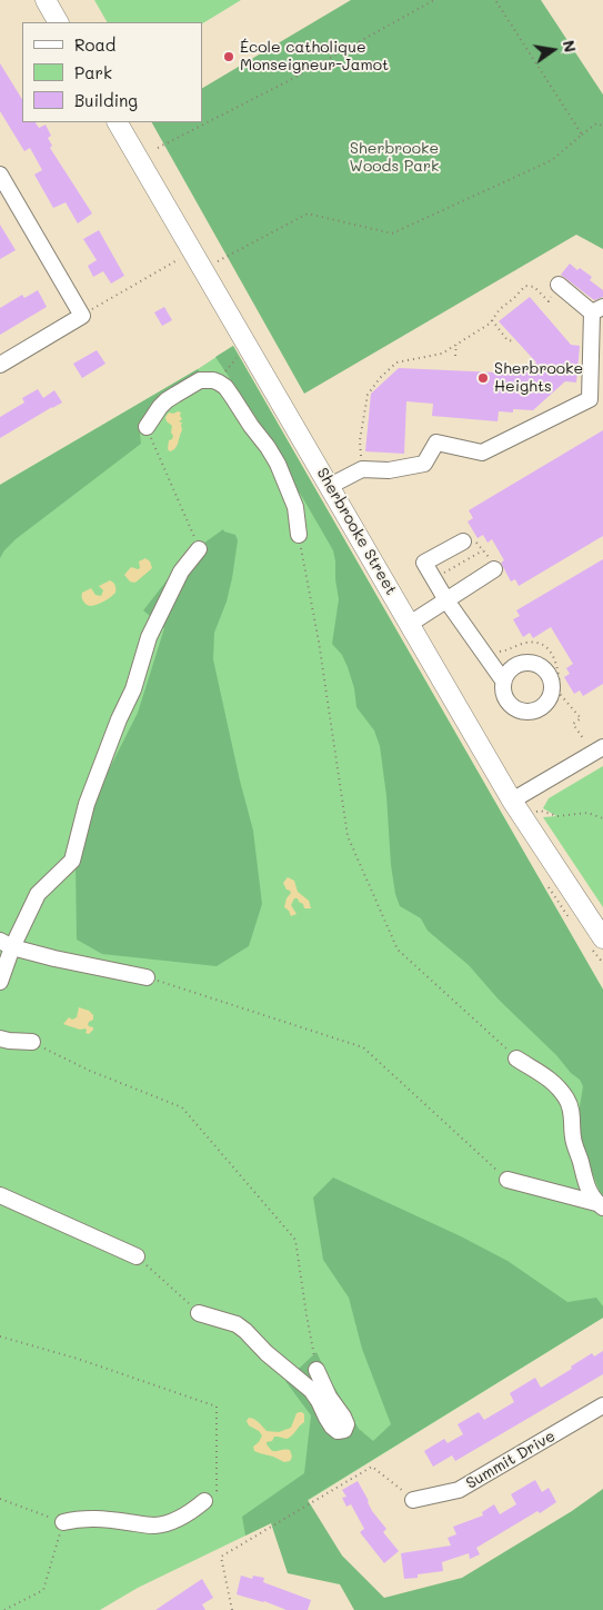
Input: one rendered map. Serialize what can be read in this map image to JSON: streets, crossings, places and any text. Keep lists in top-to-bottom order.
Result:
{
  "streets": {
    "main road": ["Sherbrooke Street"],
    "street": ["Summit Drive"]
  },
  "parks": ["Sherbrooke Woods Park"],
  "places": ["École catholique Monseigneur-Jamot", "Sherbrooke Heights"],
  "legend": ["Road", "Park", "Building"],
  "north": "right"
}
